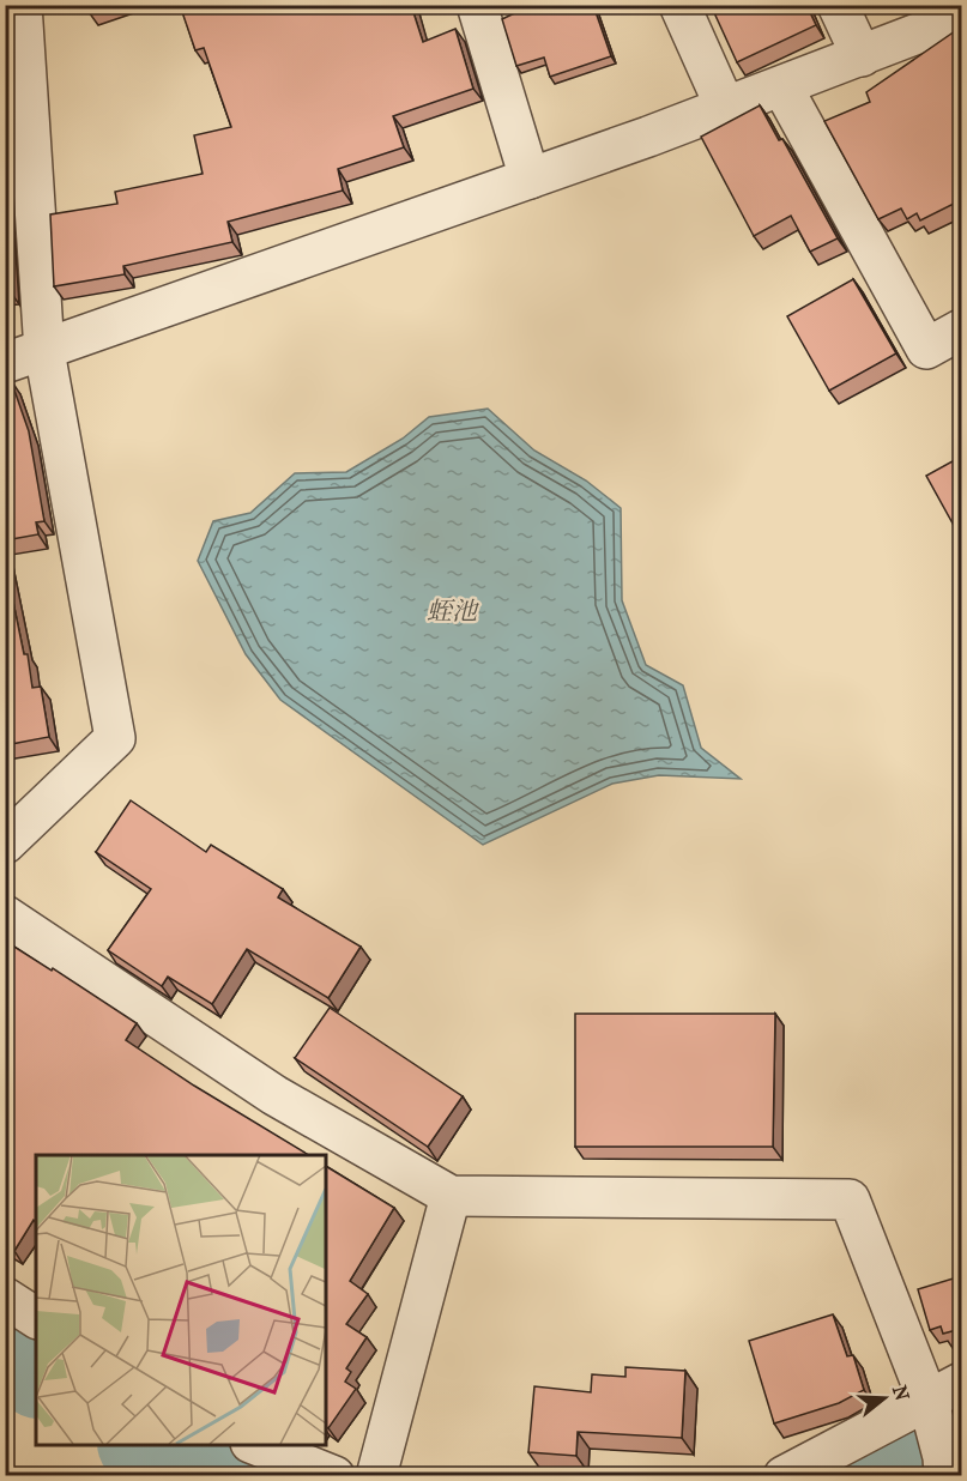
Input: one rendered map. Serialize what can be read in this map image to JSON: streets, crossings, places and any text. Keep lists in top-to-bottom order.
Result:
{
  "water": ["蛭池"],
  "north": "right"
}
